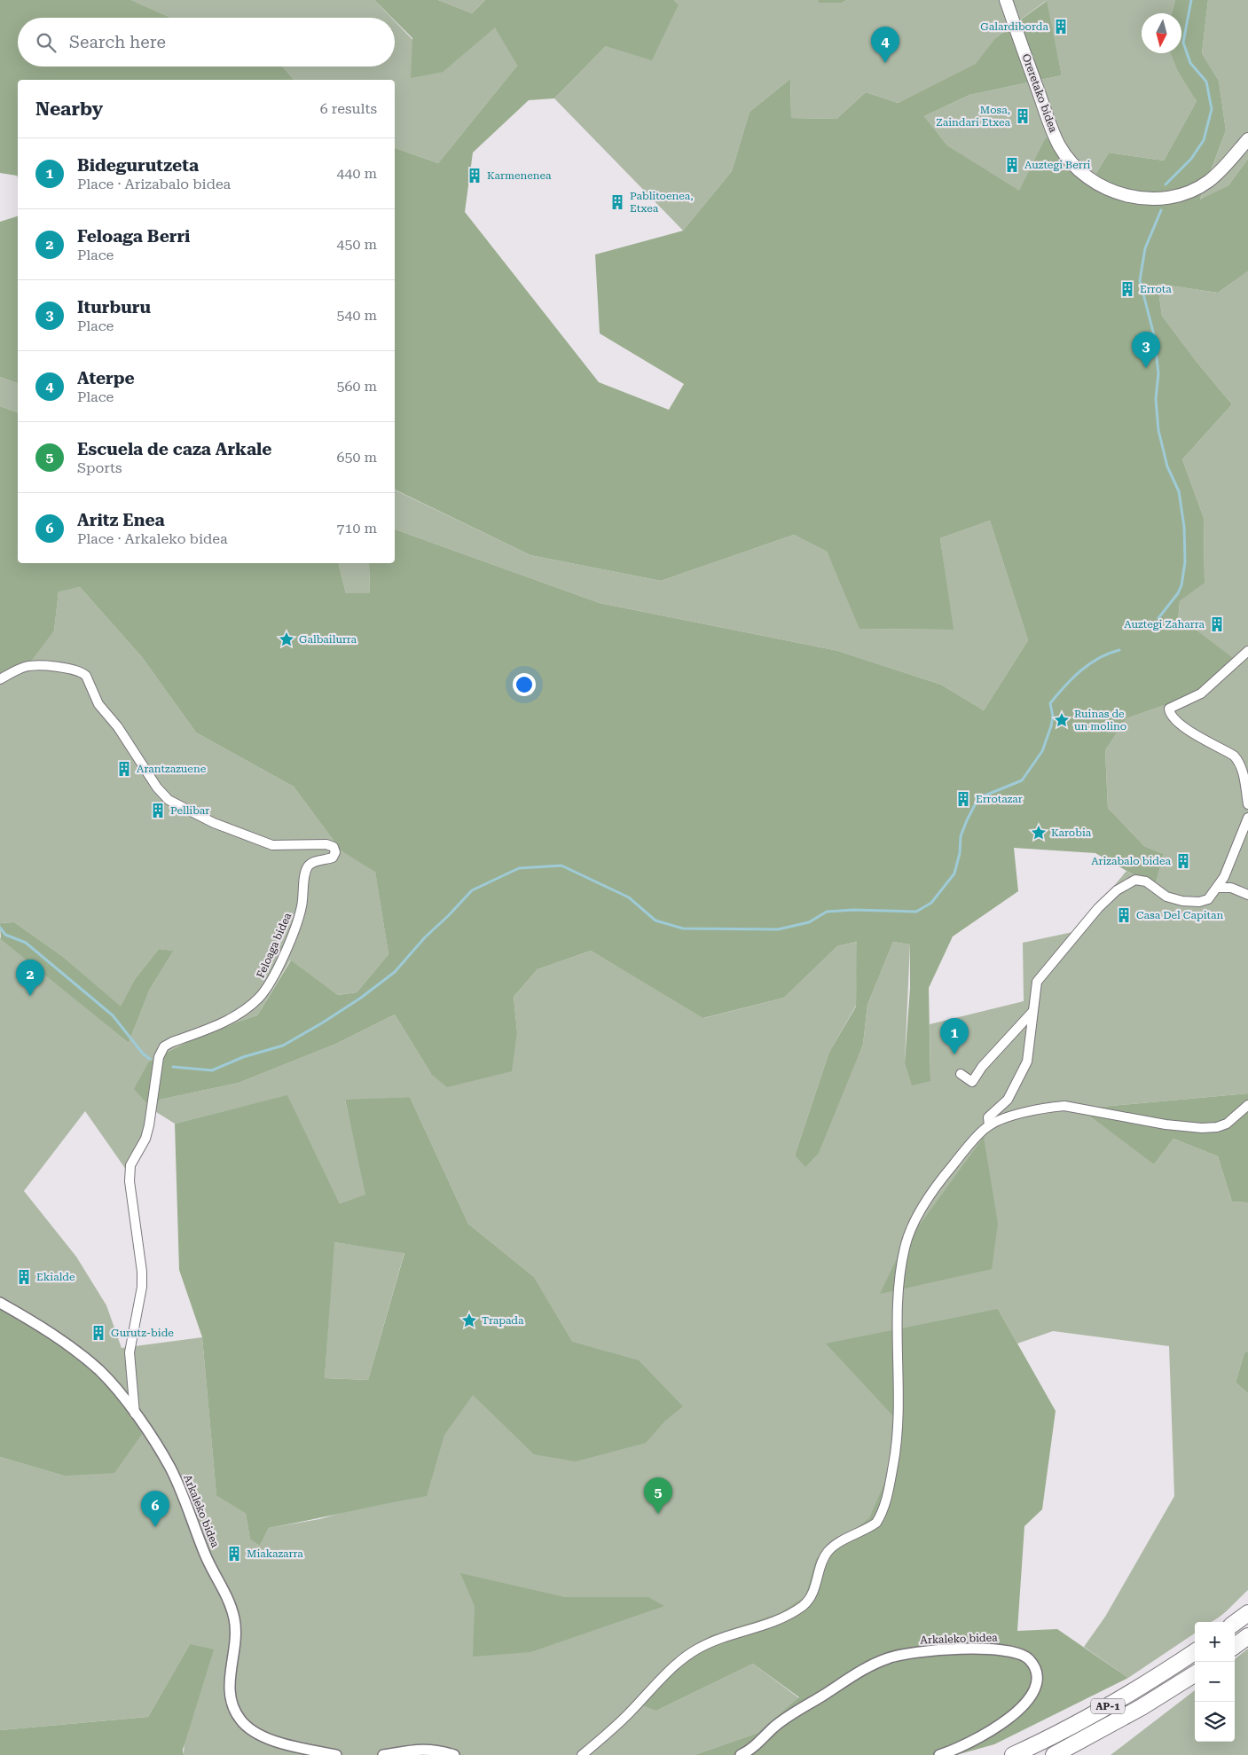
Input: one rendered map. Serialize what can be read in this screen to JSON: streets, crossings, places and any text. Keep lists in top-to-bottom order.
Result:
{
  "streets": {
    "highway": ["AP-1"],
    "main road": ["Oreretako bidea"],
    "street": ["Feloaga bidea", "Arkaleko bidea"]
  },
  "crossings": [
    ["Feloaga bidea", "Arkaleko bidea"]
  ],
  "places": {
    "building": [
      "Galardiborda",
      "Mosa, Zaindari Etxea",
      "Auztegi Berri",
      "Karmenenea",
      "Pablitoenea, Etxea",
      "Errota",
      "Auztegi Zaharra",
      "Arantzazuene",
      "Errotazar",
      "Pellibar",
      "Arizabalo bidea",
      "Casa Del Capitan",
      "Ekialde",
      "Gurutz-bide",
      "Miakazarra"
    ],
    "place": [
      "Galbailurra",
      "Ruinas de un molino",
      "Karobia",
      "Trapada"
    ]
  },
  "north": "bottom",
  "page": {
    "search": "Search here",
    "pins": [
      "4",
      "3",
      "2",
      "1",
      "5",
      "6"
    ],
    "heading": ["Nearby", "6 results"],
    "list": [
      {
        "mark": "1",
        "name": "Bidegurutzeta",
        "note": "Place · Arizabalo bidea",
        "value": "440 m"
      },
      {
        "mark": "2",
        "name": "Feloaga Berri",
        "note": "Place",
        "value": "450 m"
      },
      {
        "mark": "3",
        "name": "Iturburu",
        "note": "Place",
        "value": "540 m"
      },
      {
        "mark": "4",
        "name": "Aterpe",
        "note": "Place",
        "value": "560 m"
      },
      {
        "mark": "5",
        "name": "Escuela de caza Arkale",
        "note": "Sports",
        "value": "650 m"
      },
      {
        "mark": "6",
        "name": "Aritz Enea",
        "note": "Place · Arkaleko bidea",
        "value": "710 m"
      }
    ],
    "map_buttons": ["+", "−"]
  }
}
